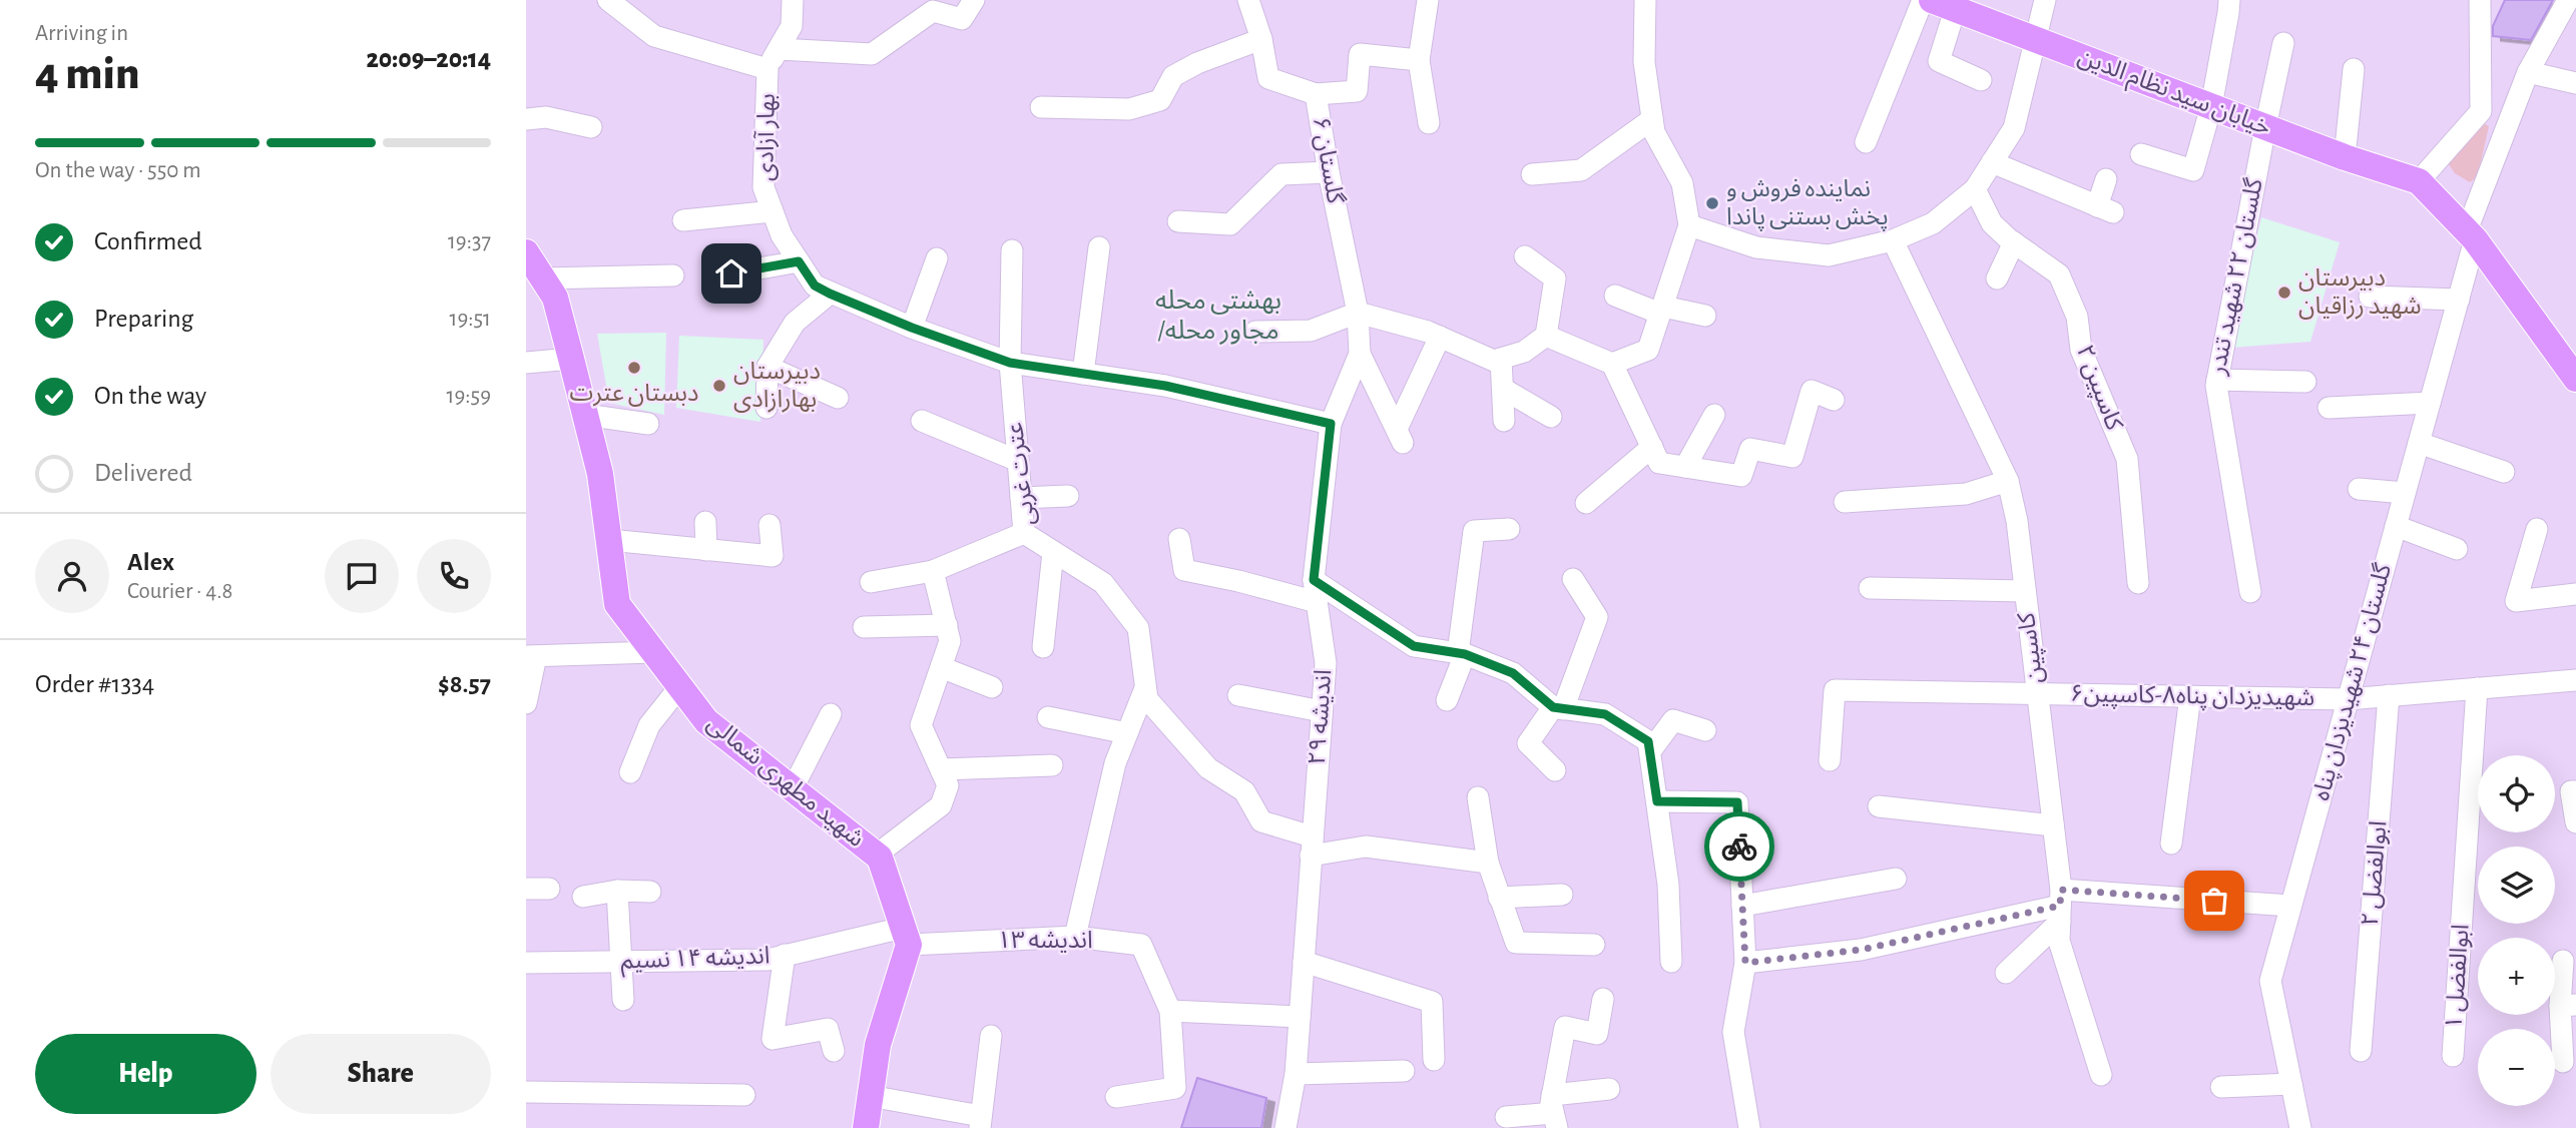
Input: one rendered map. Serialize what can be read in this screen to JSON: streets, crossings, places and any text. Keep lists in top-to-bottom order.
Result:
{
  "streets": {
    "main road": ["خیابان سید نظام الدین", "شهید مطهری شمالی"],
    "street": [
      "بهار آزادی",
      "گلستان ۶",
      "گلستان ۲۲ شهید تندر",
      "کاسپین ۲",
      "عترت غربی",
      "کاسپین",
      "گلستان ۲۴ شهیدیزدان پناه",
      "شهیدیزدان پناه۸-کاسپین۶",
      "اندیشه ۲۹",
      "ابوالفضل ۲",
      "اندیشه ۱۳",
      "اندیشه ۱۴ نسیم",
      "ابوالفضل ۱"
    ]
  },
  "crossings": [
    ["خیابان سید نظام الدین", "گلستان ۲۲ شهید تندر"],
    ["بهار آزادی", "عترت غربی"],
    ["بهار آزادی", "اندیشه ۲۹"],
    ["گلستان ۶", "اندیشه ۲۹"],
    ["کاسپین", "شهیدیزدان پناه۸-کاسپین۶"],
    ["گلستان ۲۴ شهیدیزدان پناه", "شهیدیزدان پناه۸-کاسپین۶"],
    ["شهیدیزدان پناه۸-کاسپین۶", "ابوالفضل ۲"],
    ["شهیدیزدان پناه۸-کاسپین۶", "ابوالفضل ۱"],
    ["شهید مطهری شمالی", "اندیشه ۱۳"],
    ["شهید مطهری شمالی", "اندیشه ۱۴ نسیم"],
    ["اندیشه ۱۳", "اندیشه ۱۴ نسیم"]
  ],
  "districts": ["بهشتی محله /مجاور محله"],
  "places": [
    "نماینده فروش و پخش بستنی پاندا",
    "دبیرستان شهید رزاقیان",
    "دبستان عترت",
    "دبیرستان بهارازادی"
  ],
  "page": {
    "heading": ["4 min", "Arriving in", "20:09–20:14"],
    "panel": [
      "Alex",
      "Courier · 4.8",
      "Order #1334",
      "$8.57"
    ],
    "bar": "On the way · 550 m",
    "list": [
      ["Confirmed", "19:37"],
      ["Preparing", "19:51"],
      ["On the way", "19:59"],
      "Delivered"
    ],
    "map_buttons": ["+", "−"],
    "buttons": ["Help", "Share"]
  }
}
